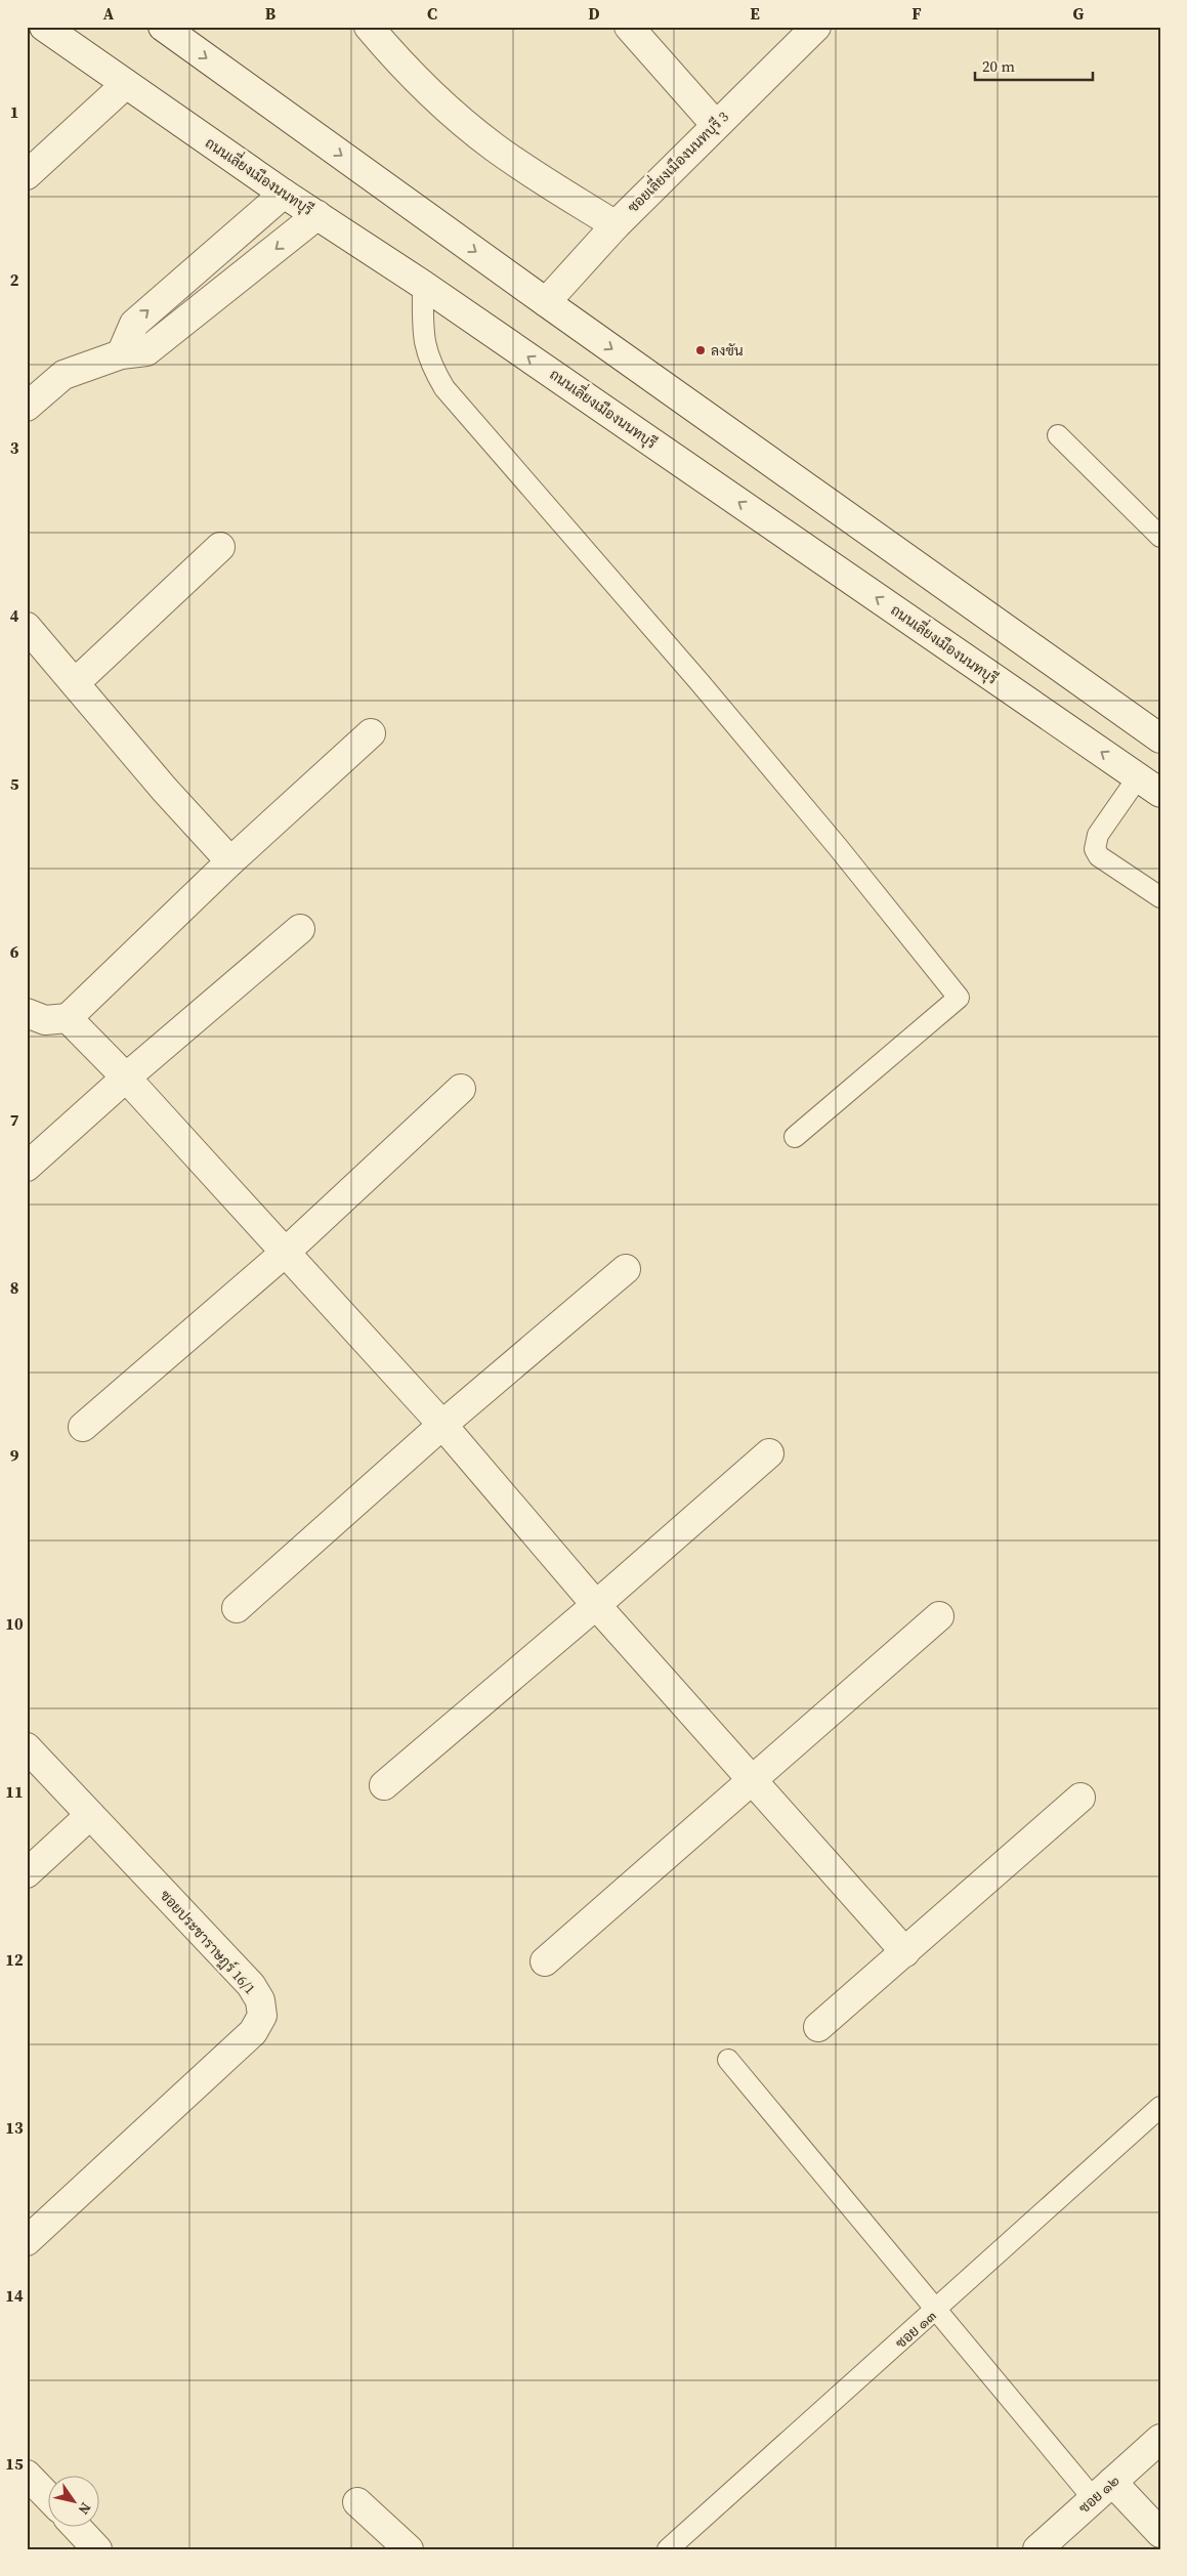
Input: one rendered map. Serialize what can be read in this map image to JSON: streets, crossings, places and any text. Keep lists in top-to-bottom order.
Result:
{
  "streets": {
    "street": [
      "ซอยเลี่ยงเมืองนนทบุรี 3",
      "ถนนเลี่ยงเมืองนนทบุรี",
      "ซอยประชาราษฎร์ 16/1",
      "ซอย ๑๒"
    ],
    "lane": ["ซอย ๑๓"]
  },
  "places": ["ลงขัน"],
  "scale_bar": "20 m",
  "north": "bottom right",
  "grid": {
    "columns": [
      "A",
      "B",
      "C",
      "D",
      "E",
      "F",
      "G"
    ],
    "rows": [
      "1",
      "2",
      "3",
      "4",
      "5",
      "6",
      "7",
      "8",
      "9",
      "10",
      "11",
      "12",
      "13",
      "14",
      "15"
    ]
  }
}
